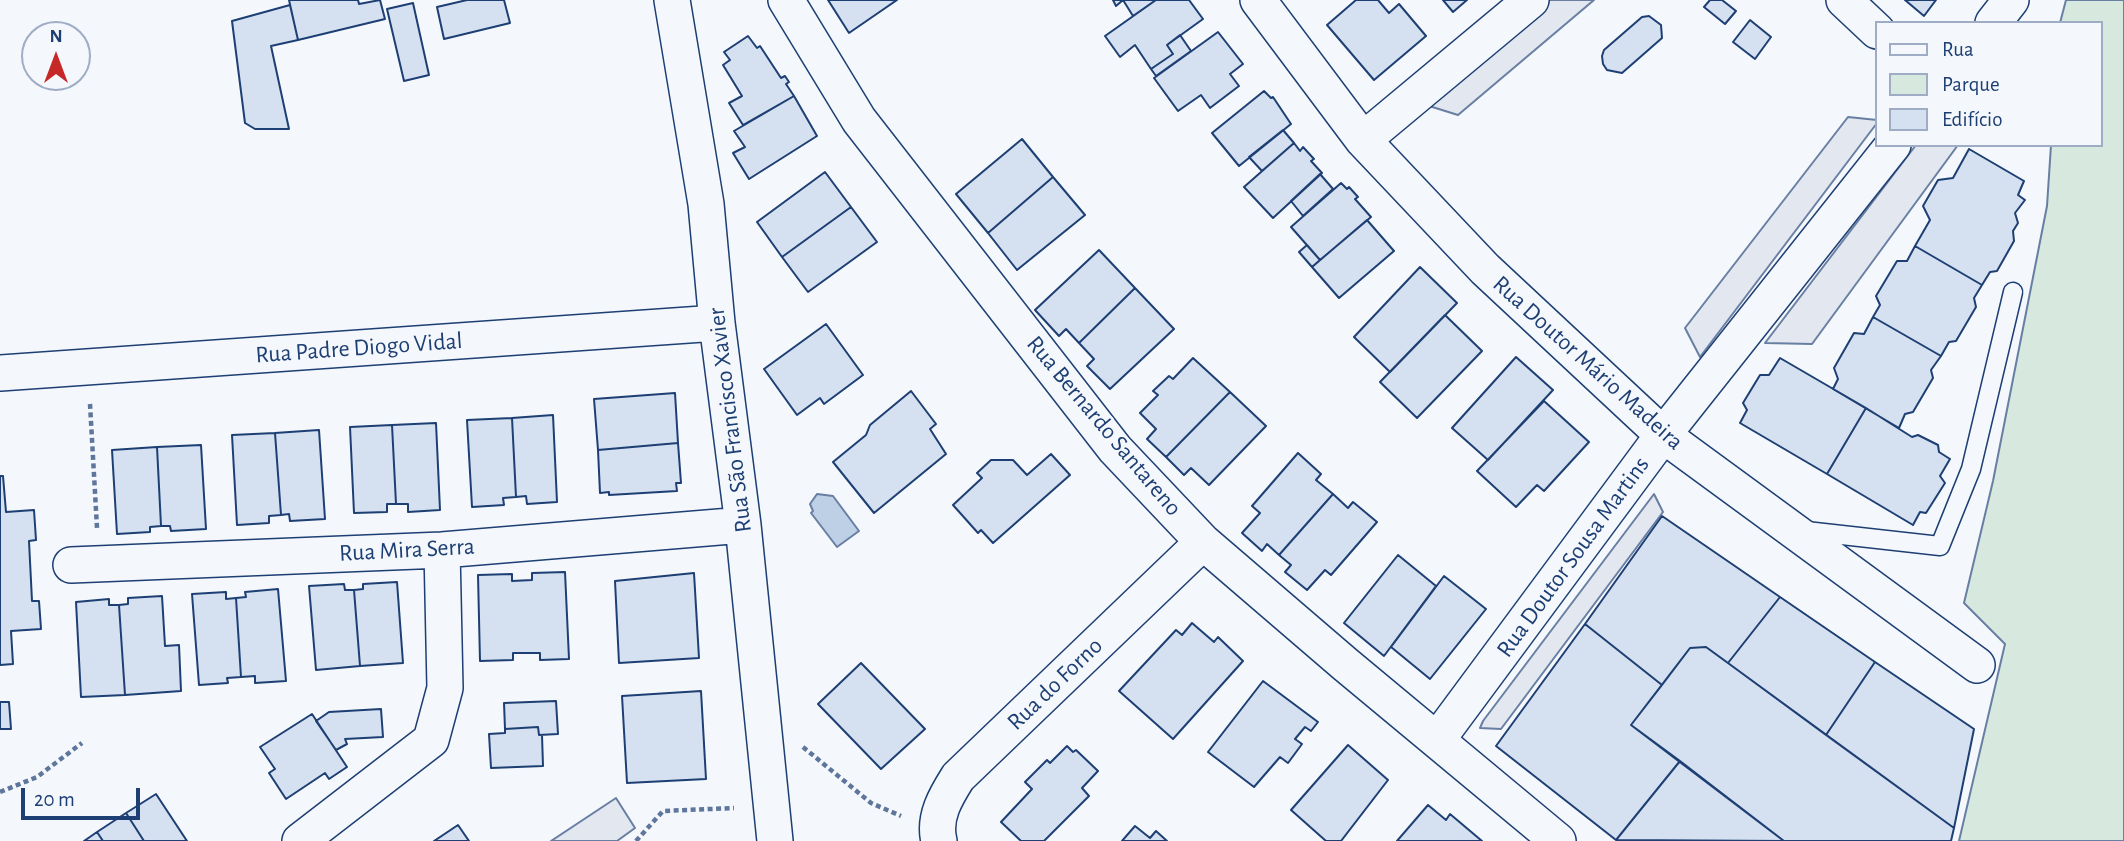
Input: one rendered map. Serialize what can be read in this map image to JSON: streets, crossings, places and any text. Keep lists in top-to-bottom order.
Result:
{
  "streets": {
    "street": [
      "Rua Padre Diogo Vidal",
      "Rua Doutor Mário Madeira",
      "Rua São Francisco Xavier",
      "Rua Bernardo Santareno",
      "Rua Mira Serra",
      "Rua Doutor Sousa Martins",
      "Rua do Forno"
    ]
  },
  "crossings": [
    ["Rua Padre Diogo Vidal", "Rua São Francisco Xavier"],
    ["Rua Doutor Mário Madeira", "Rua Doutor Sousa Martins"],
    ["Rua São Francisco Xavier", "Rua Mira Serra"],
    ["Rua Bernardo Santareno", "Rua Doutor Sousa Martins"],
    ["Rua Bernardo Santareno", "Rua do Forno"]
  ],
  "legend": ["Rua", "Parque", "Edifício"],
  "scale_bar": "20 m",
  "north": "top"
}
